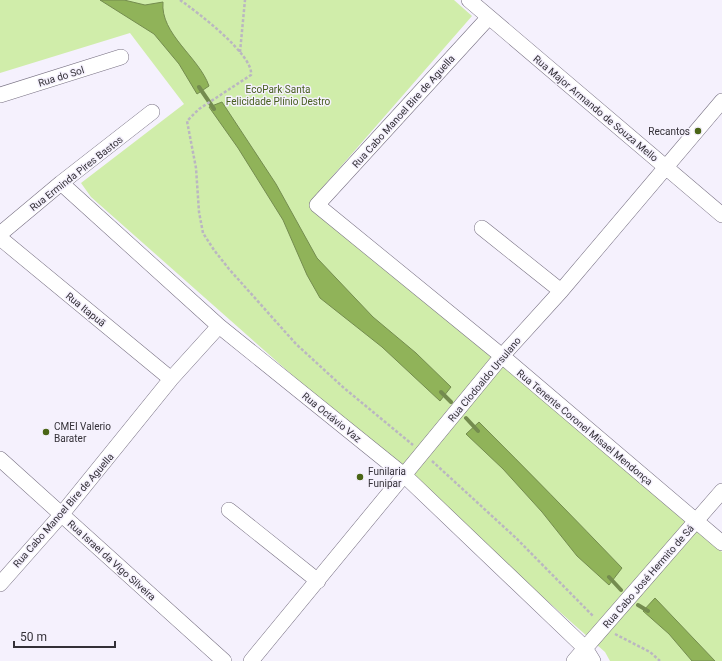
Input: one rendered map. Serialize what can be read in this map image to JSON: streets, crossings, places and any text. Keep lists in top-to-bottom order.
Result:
{
  "streets": {
    "street": [
      "Rua do Sol",
      "Rua Major Armando de Souza Mello",
      "Rua Cabo Manoel Bire de Aguella",
      "Rua Erminda Pires Bastos",
      "Rua Itapuã",
      "Rua Clodoaldo Ursulano",
      "Rua Octávio Vaz",
      "Rua Tenente Coronel Misael Mendonça",
      "Rua Israel da Vigo Silveira",
      "Rua Cabo José Hermito de Sá"
    ]
  },
  "crossings": [
    ["Rua Major Armando de Souza Mello", "Rua Cabo Manoel Bire de Aguella"],
    ["Rua Major Armando de Souza Mello", "Rua Clodoaldo Ursulano"],
    ["Rua Cabo Manoel Bire de Aguella", "Rua Itapuã"],
    ["Rua Cabo Manoel Bire de Aguella", "Rua Octávio Vaz"],
    ["Rua Cabo Manoel Bire de Aguella", "Rua Tenente Coronel Misael Mendonça"],
    ["Rua Cabo Manoel Bire de Aguella", "Rua Israel da Vigo Silveira"],
    ["Rua Erminda Pires Bastos", "Rua Octávio Vaz"],
    ["Rua Clodoaldo Ursulano", "Rua Octávio Vaz"],
    ["Rua Clodoaldo Ursulano", "Rua Tenente Coronel Misael Mendonça"],
    ["Rua Octávio Vaz", "Rua Cabo José Hermito de Sá"],
    ["Rua Tenente Coronel Misael Mendonça", "Rua Cabo José Hermito de Sá"]
  ],
  "parks": ["EcoPark Santa Felicidade Plínio Destro"],
  "places": ["Recantos", "CMEI Valerio Barater", "Funilaria Funipar"],
  "scale_bar": "50 m"
}
